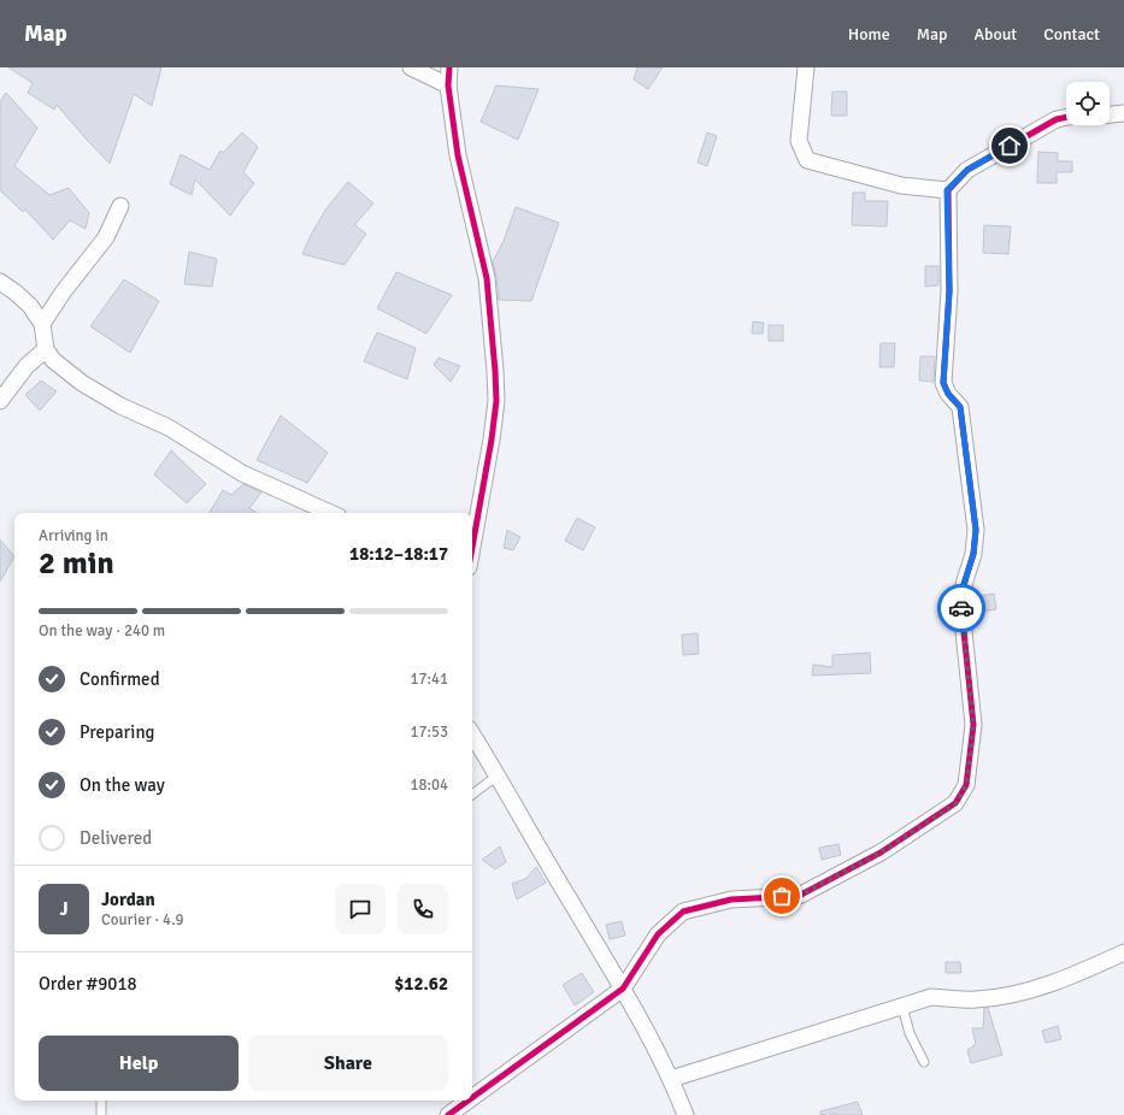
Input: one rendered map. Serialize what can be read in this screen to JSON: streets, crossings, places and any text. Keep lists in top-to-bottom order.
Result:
{
  "page": {
    "header": "Map",
    "nav": [
      "Home",
      "Map",
      "About",
      "Contact"
    ],
    "heading": ["2 min", "Arriving in", "18:12–18:17"],
    "panel": [
      "Jordan",
      "Courier · 4.9",
      "Order #9018",
      "$12.62"
    ],
    "bar": "On the way · 240 m",
    "list": [
      ["Confirmed", "17:41"],
      ["Preparing", "17:53"],
      ["On the way", "18:04"],
      "Delivered"
    ],
    "round": "J",
    "buttons": ["Help", "Share"]
  }
}
